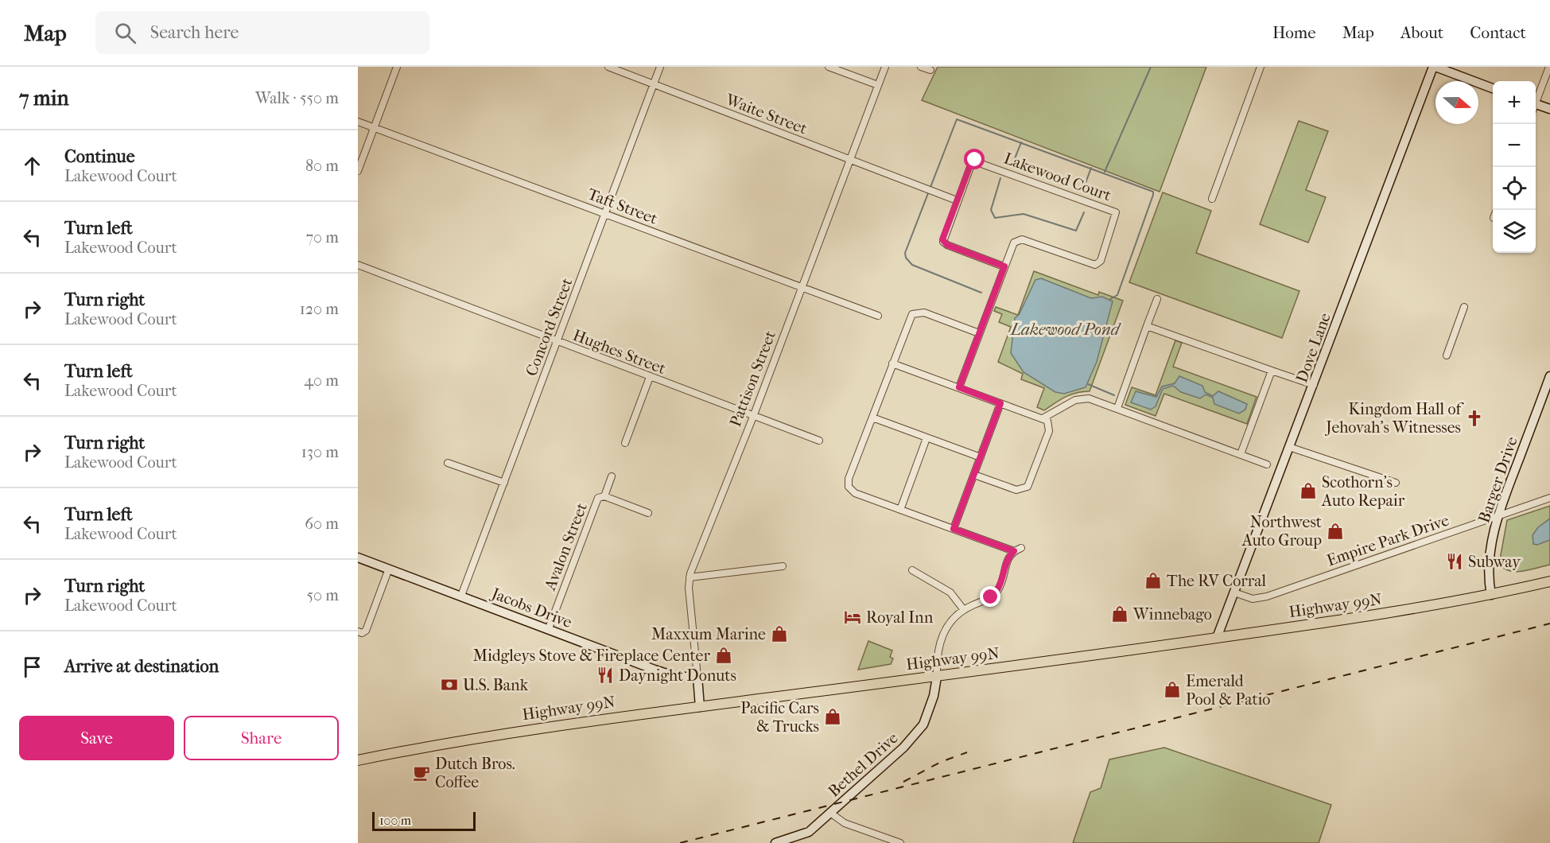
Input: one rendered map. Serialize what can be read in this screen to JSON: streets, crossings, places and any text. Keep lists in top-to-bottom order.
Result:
{
  "streets": {
    "main road": ["Highway 99N"],
    "street": [
      "Waite Street",
      "Lakewood Court",
      "Taft Street",
      "Concord Street",
      "Dove Lane",
      "Hughes Street",
      "Pattison Street",
      "Barger Drive",
      "Empire Park Drive",
      "Avalon Street",
      "Jacobs Drive",
      "Bethel Drive"
    ]
  },
  "crossings": [
    ["Waite Street", "Lakewood Court"],
    ["Waite Street", "Concord Street"],
    ["Waite Street", "Pattison Street"],
    ["Taft Street", "Concord Street"],
    ["Taft Street", "Pattison Street"],
    ["Concord Street", "Hughes Street"],
    ["Concord Street", "Jacobs Drive"],
    ["Dove Lane", "Empire Park Drive"],
    ["Dove Lane", "Highway 99N"],
    ["Hughes Street", "Pattison Street"],
    ["Pattison Street", "Highway 99N"],
    ["Pattison Street", "Jacobs Drive"],
    ["Barger Drive", "Empire Park Drive"],
    ["Barger Drive", "Highway 99N"],
    ["Avalon Street", "Jacobs Drive"],
    ["Highway 99N", "Bethel Drive"]
  ],
  "water": ["Lakewood Pond"],
  "places": {
    "church": ["Kingdom Hall of Jehovah's Witnesses"],
    "shop": [
      "Scothorn's Auto Repair",
      "Northwest Auto Group",
      "The RV Corral",
      "Winnebago",
      "Maxxum Marine",
      "Midgleys Stove & Fireplace Center",
      "Emerald Pool & Patio",
      "Pacific Cars & Trucks"
    ],
    "restaurant": ["Subway", "Daynight Donuts"],
    "hotel": ["Royal Inn"],
    "bank": ["U.S. Bank"],
    "cafe": ["Dutch Bros. Coffee"]
  },
  "scale_bar": "100 m",
  "north": "right",
  "page": {
    "header": "Map",
    "search": "Search here",
    "nav": [
      "Home",
      "Map",
      "About",
      "Contact"
    ],
    "heading": ["7 min", "Walk · 550 m"],
    "map_buttons": ["+", "−"],
    "list": [
      ["Continue", "Lakewood Court", "80 m"],
      ["Turn left", "Lakewood Court", "70 m"],
      ["Turn right", "Lakewood Court", "120 m"],
      ["Turn left", "Lakewood Court", "40 m"],
      ["Turn right", "Lakewood Court", "130 m"],
      ["Turn left", "Lakewood Court", "60 m"],
      ["Turn right", "Lakewood Court", "50 m"],
      "Arrive at destination"
    ],
    "buttons": ["Save", "Share"],
    "scale": "100 m"
  }
}
